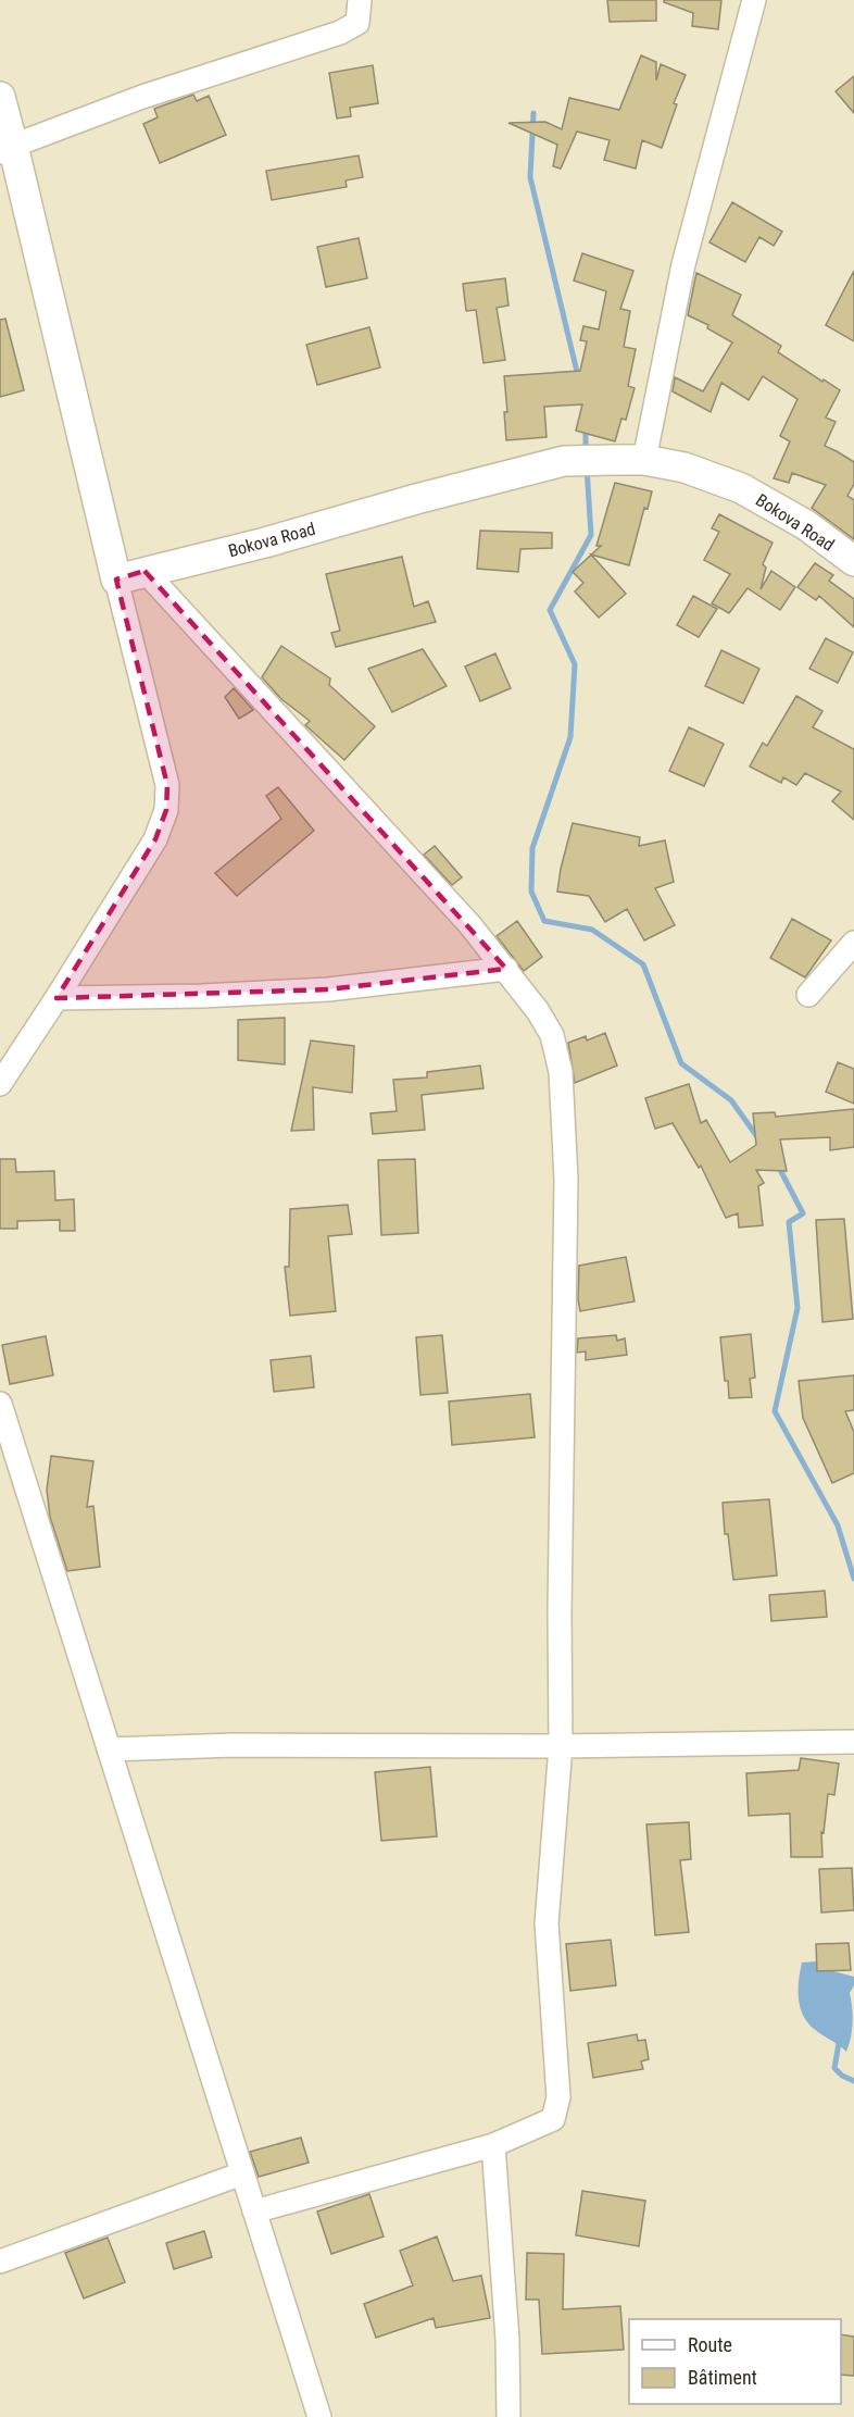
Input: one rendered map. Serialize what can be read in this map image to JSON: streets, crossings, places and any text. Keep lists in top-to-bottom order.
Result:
{
  "streets": {
    "street": ["Bokova Road"]
  },
  "legend": ["Route", "Bâtiment"]
}
